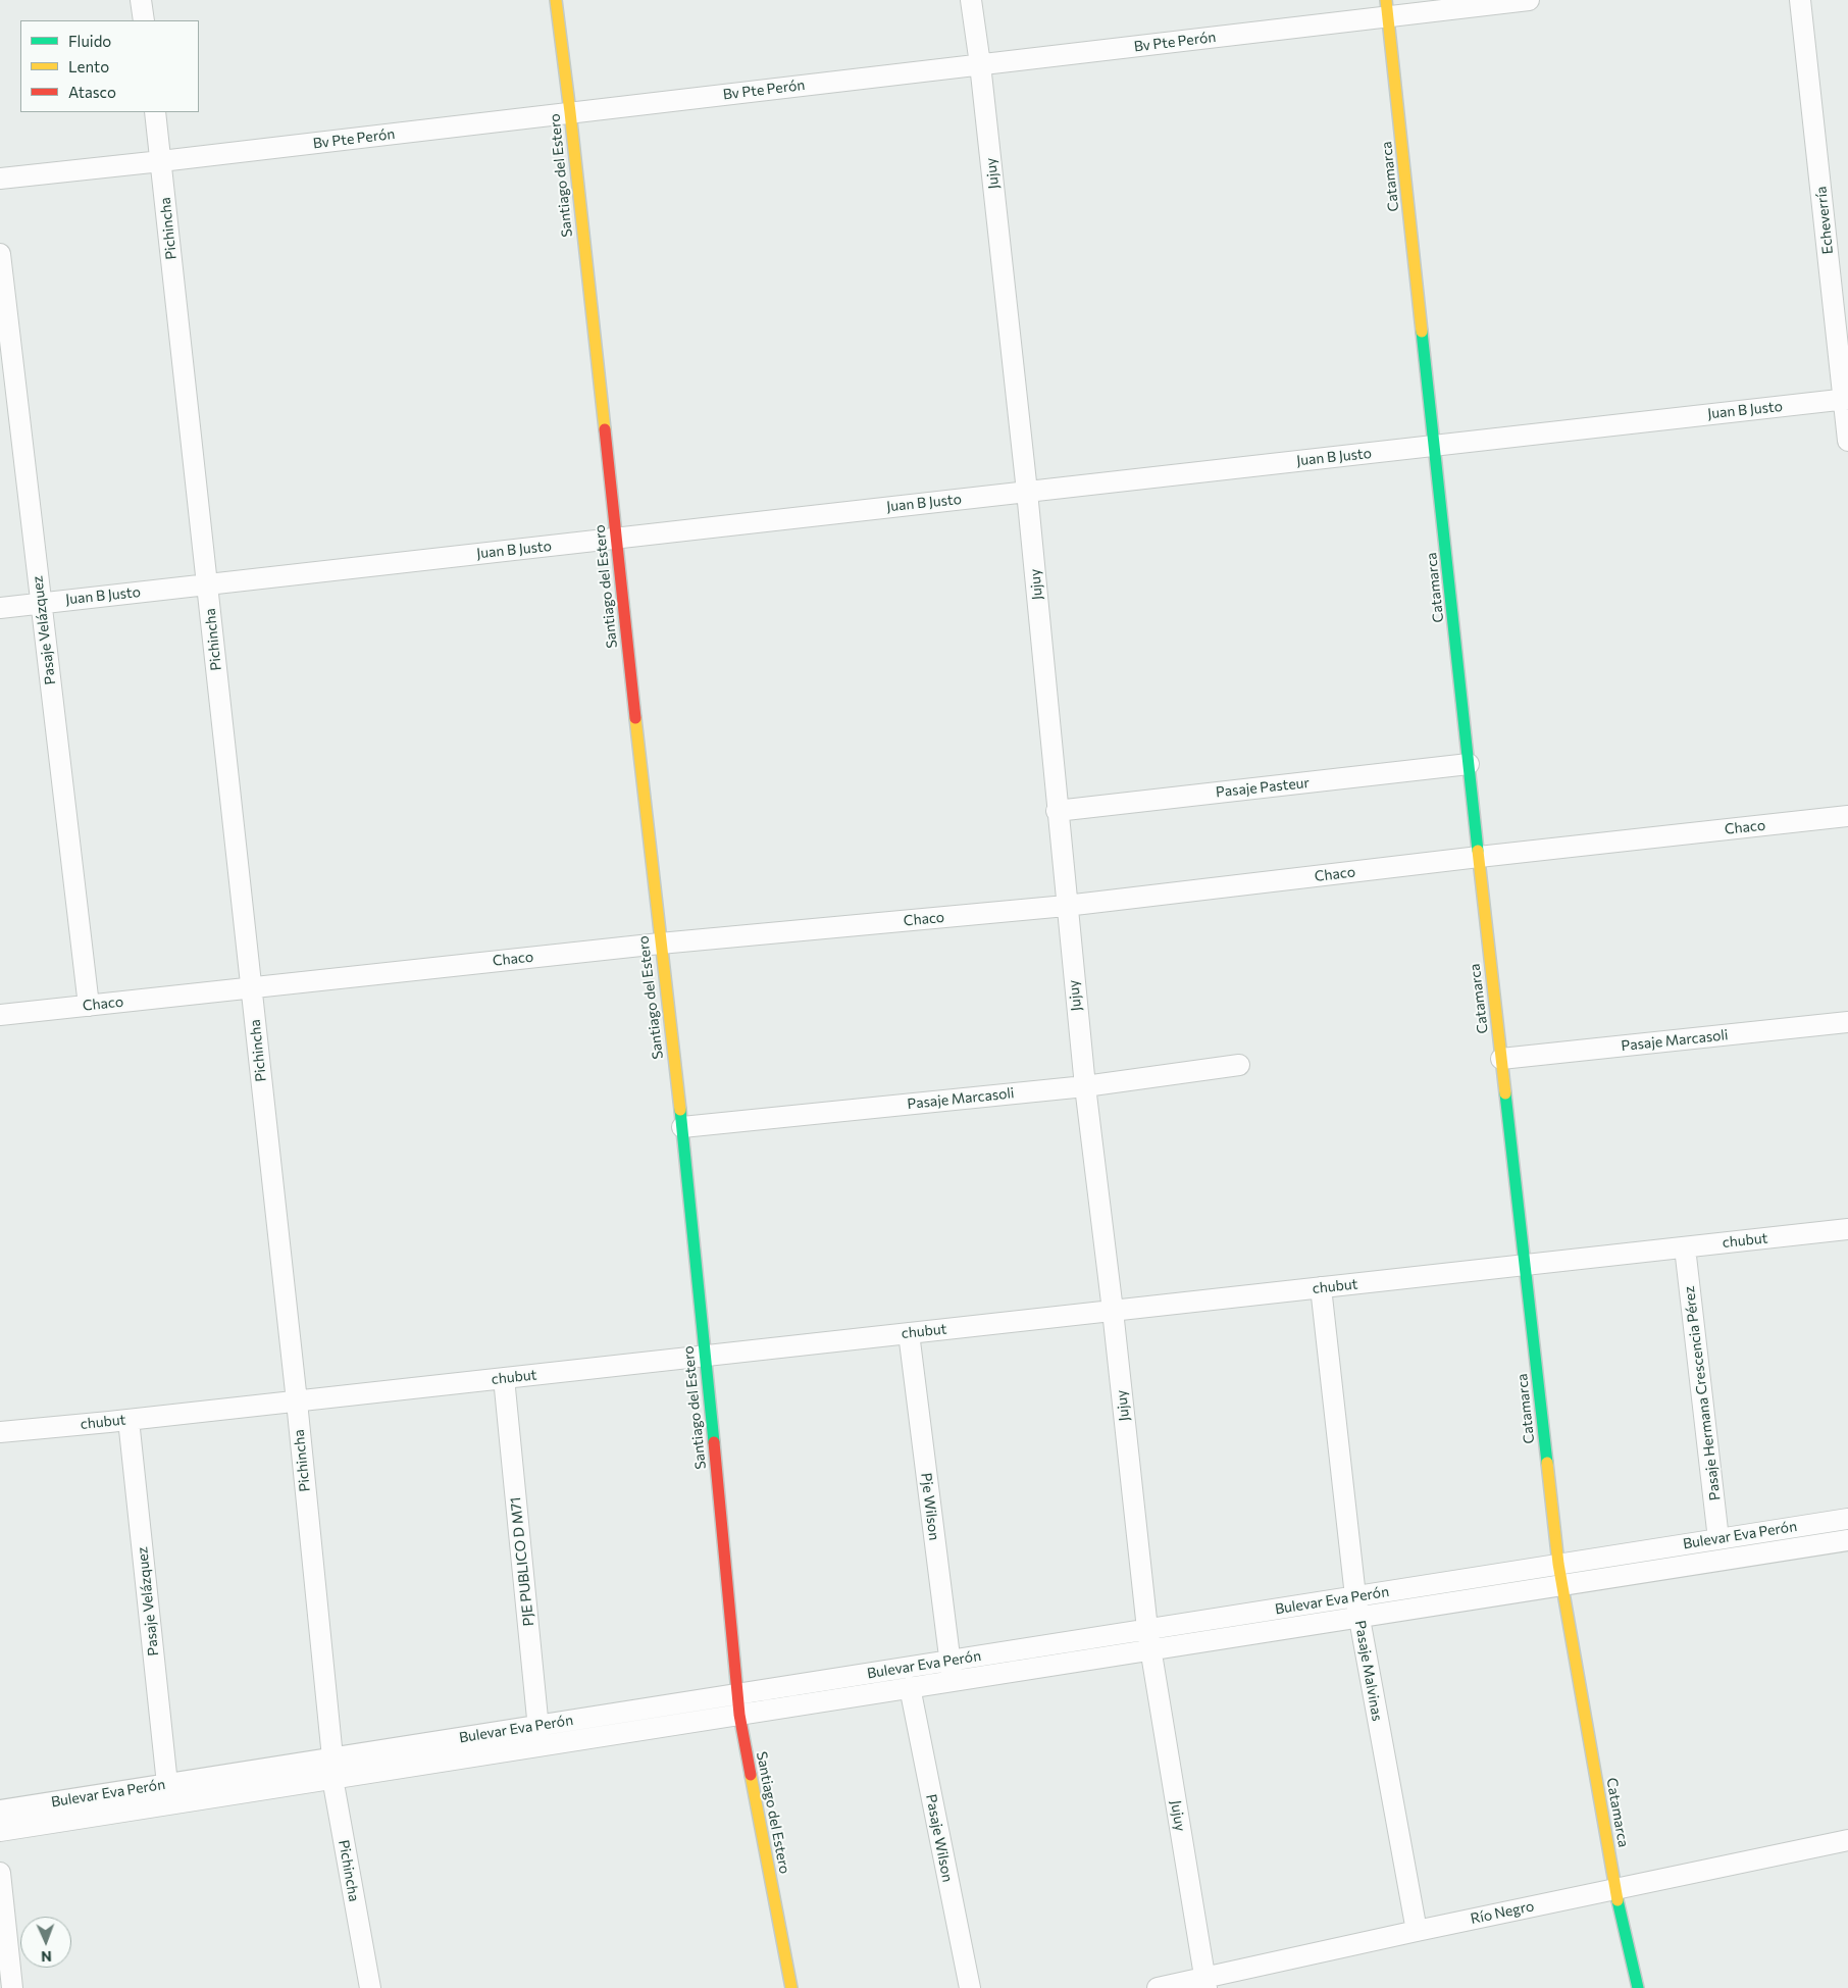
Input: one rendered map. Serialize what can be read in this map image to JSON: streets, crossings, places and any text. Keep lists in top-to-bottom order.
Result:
{
  "streets": {
    "street": [
      "Bv Pte Perón",
      "Jujuy",
      "Santiago del Estero",
      "Catamarca",
      "Echeverría",
      "Pichincha",
      "Juan B Justo",
      "Pasaje Velázquez",
      "Pasaje Pasteur",
      "Chaco",
      "Pasaje Marcasoli",
      "chubut",
      "Pasaje Hermana Crescencia Pérez",
      "Pje Wilson",
      "Bulevar Eva Perón",
      "PJE PUBLICO D M71",
      "Pasaje Malvinas",
      "Pasaje Wilson",
      "Río Negro"
    ]
  },
  "crossings": [
    ["Bv Pte Perón", "Jujuy"],
    ["Bv Pte Perón", "Santiago del Estero"],
    ["Bv Pte Perón", "Catamarca"],
    ["Bv Pte Perón", "Pichincha"],
    ["Jujuy", "Juan B Justo"],
    ["Jujuy", "Pasaje Pasteur"],
    ["Jujuy", "Chaco"],
    ["Jujuy", "Pasaje Marcasoli"],
    ["Jujuy", "chubut"],
    ["Jujuy", "Bulevar Eva Perón"],
    ["Jujuy", "Río Negro"],
    ["Santiago del Estero", "Juan B Justo"],
    ["Santiago del Estero", "Chaco"],
    ["Santiago del Estero", "Pasaje Marcasoli"],
    ["Santiago del Estero", "chubut"],
    ["Santiago del Estero", "Bulevar Eva Perón"],
    ["Catamarca", "Juan B Justo"],
    ["Catamarca", "Pasaje Pasteur"],
    ["Catamarca", "Chaco"],
    ["Catamarca", "Pasaje Marcasoli"],
    ["Catamarca", "chubut"],
    ["Catamarca", "Bulevar Eva Perón"],
    ["Catamarca", "Río Negro"],
    ["Echeverría", "Juan B Justo"],
    ["Pichincha", "Juan B Justo"],
    ["Pichincha", "Chaco"],
    ["Pichincha", "chubut"],
    ["Pichincha", "Bulevar Eva Perón"],
    ["Juan B Justo", "Pasaje Velázquez"],
    ["Pasaje Velázquez", "Chaco"],
    ["Pasaje Velázquez", "chubut"],
    ["Pasaje Velázquez", "Bulevar Eva Perón"],
    ["chubut", "Pasaje Hermana Crescencia Pérez"],
    ["chubut", "Pje Wilson"],
    ["chubut", "PJE PUBLICO D M71"],
    ["chubut", "Pasaje Malvinas"],
    ["Pasaje Hermana Crescencia Pérez", "Bulevar Eva Perón"],
    ["Pje Wilson", "Bulevar Eva Perón"],
    ["Bulevar Eva Perón", "PJE PUBLICO D M71"],
    ["Bulevar Eva Perón", "Pasaje Malvinas"],
    ["Bulevar Eva Perón", "Pasaje Wilson"],
    ["Pasaje Malvinas", "Río Negro"]
  ],
  "legend": ["Fluido", "Lento", "Atasco"],
  "north": "bottom"
}
